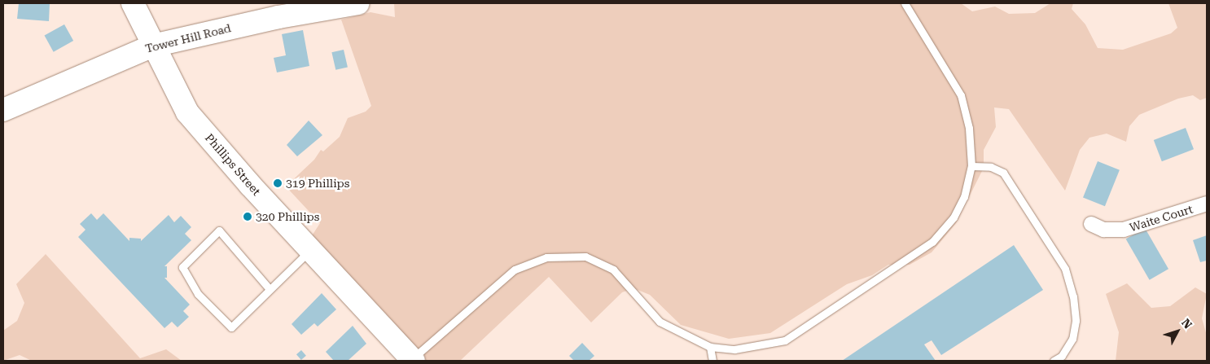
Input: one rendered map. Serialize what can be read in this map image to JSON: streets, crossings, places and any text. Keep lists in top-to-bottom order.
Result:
{
  "streets": {
    "main road": ["Tower Hill Road", "Phillips Street"],
    "street": ["Waite Court"]
  },
  "crossings": [
    ["Tower Hill Road", "Phillips Street"]
  ],
  "places": ["319 Phillips", "320 Phillips"],
  "north": "top right"
}
